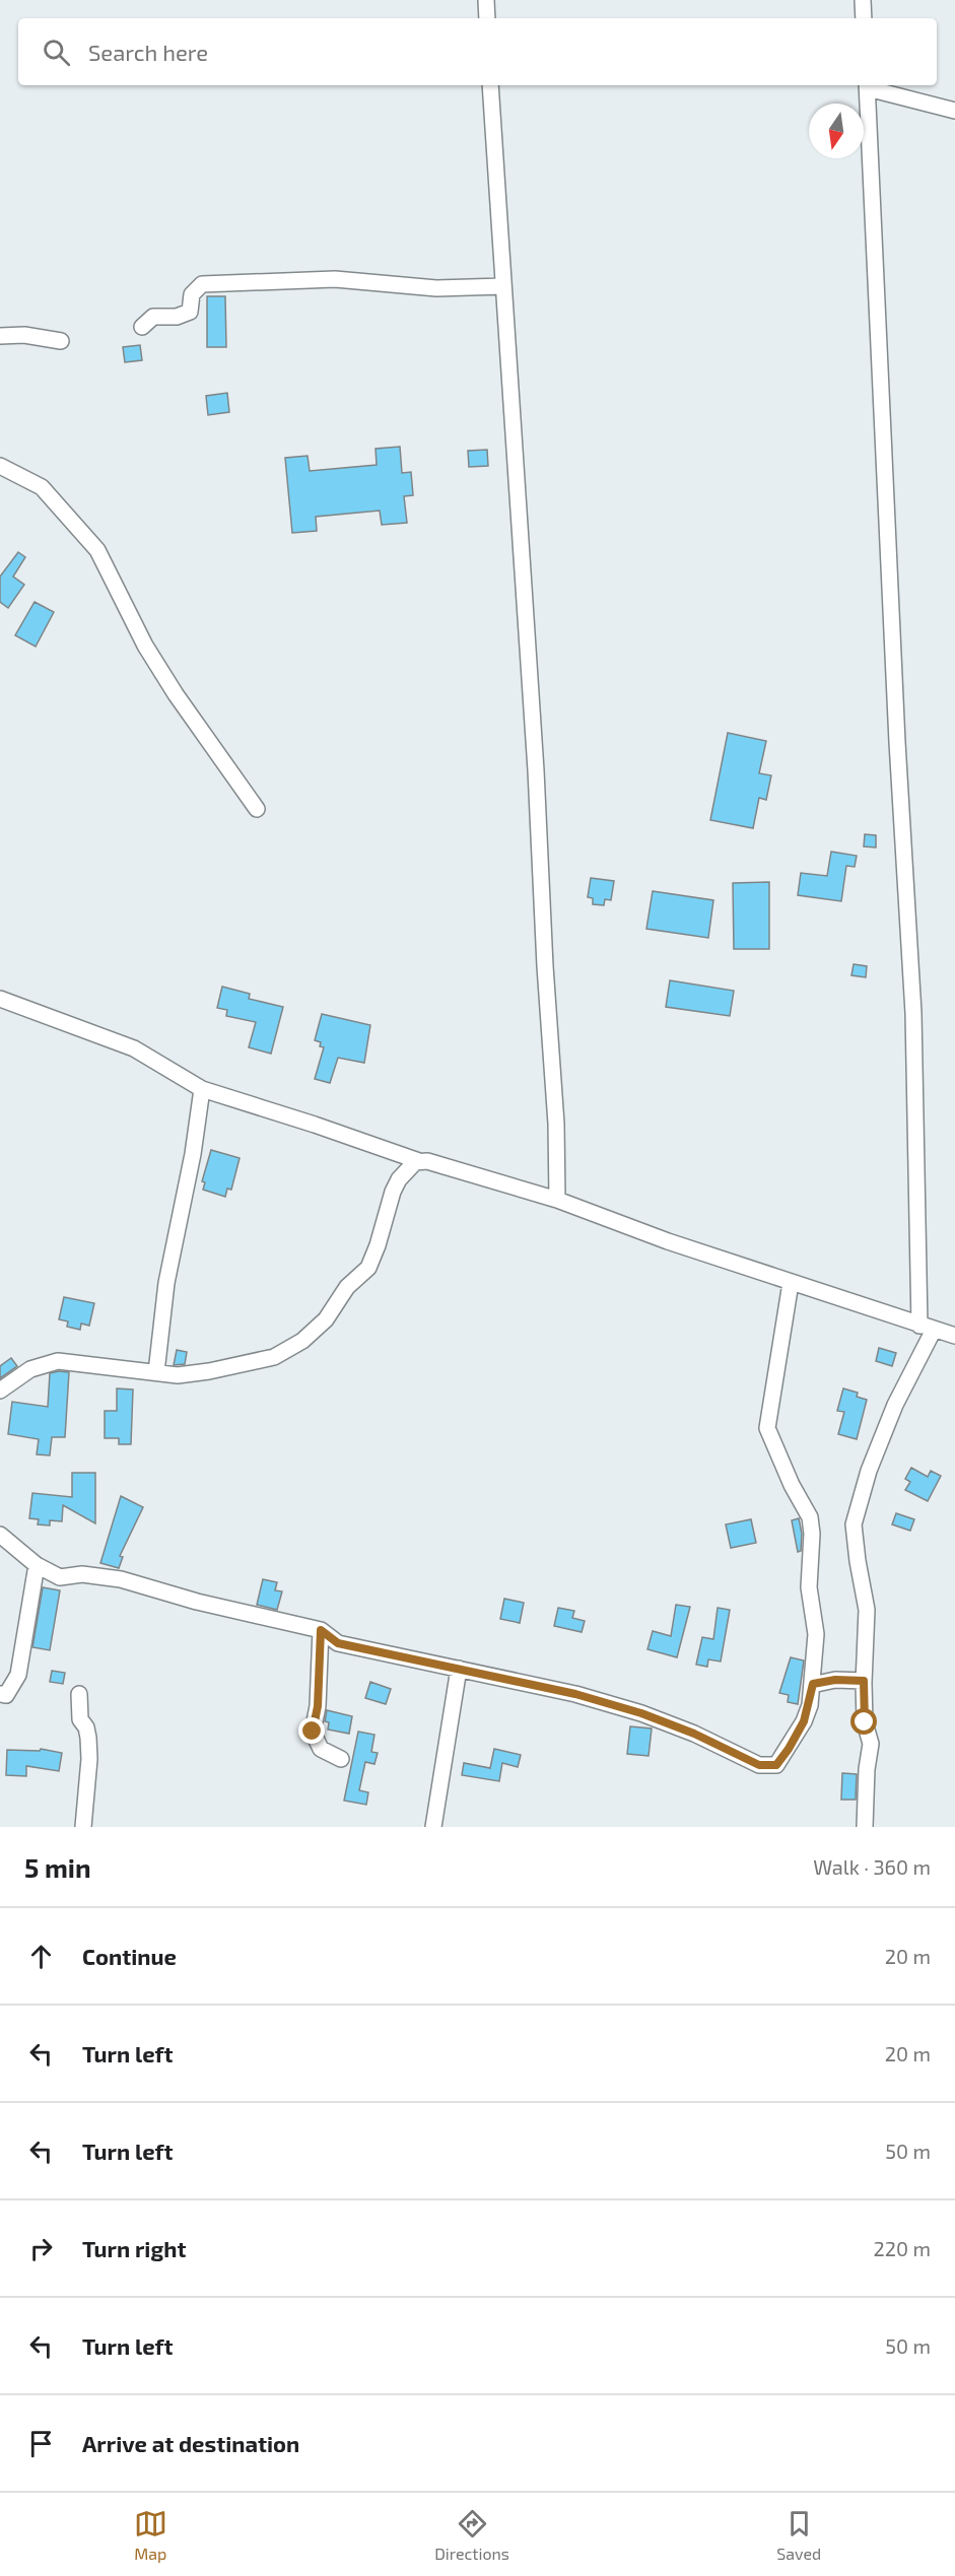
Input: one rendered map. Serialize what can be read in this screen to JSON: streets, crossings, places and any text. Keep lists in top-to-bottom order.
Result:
{
  "north": "bottom",
  "page": {
    "search": "Search here",
    "heading": ["5 min", "Walk · 360 m"],
    "list": [
      ["Continue", "20 m"],
      ["Turn left", "20 m"],
      ["Turn left", "50 m"],
      ["Turn right", "220 m"],
      ["Turn left", "50 m"],
      "Arrive at destination"
    ],
    "nav": ["Map", "Directions", "Saved"]
  }
}
